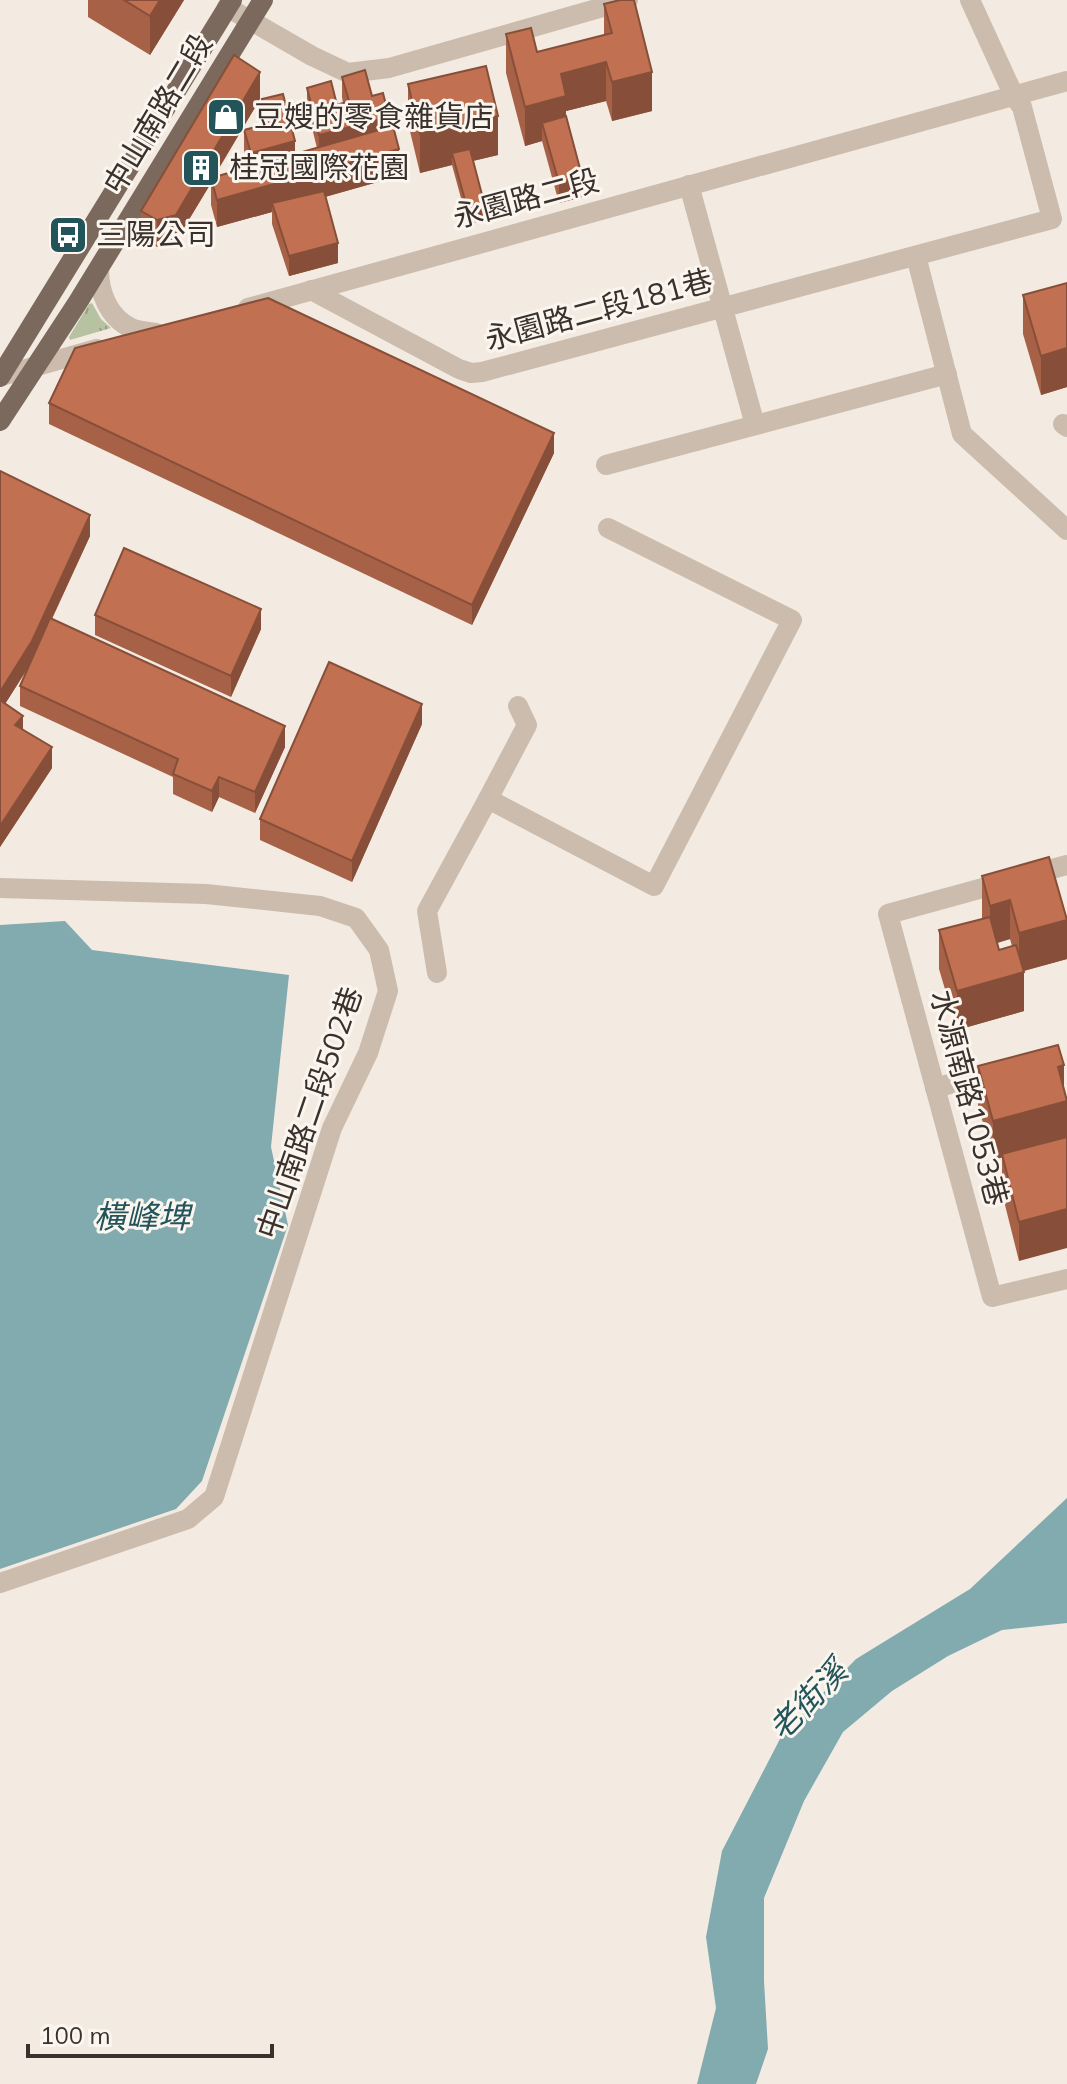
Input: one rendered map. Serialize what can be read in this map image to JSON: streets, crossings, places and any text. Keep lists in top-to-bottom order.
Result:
{
  "streets": {
    "main road": ["中山南路二段"],
    "street": [
      "永園路二段",
      "永園路二段181巷",
      "水源南路1053巷",
      "中山南路二段502巷"
    ]
  },
  "crossings": [
    ["永園路二段", "永園路二段181巷"]
  ],
  "water": ["橫峰埤", "老街溪"],
  "places": {
    "shop": ["豆嫂的零食雜貨店"],
    "building": ["桂冠國際花園"],
    "bus stop": ["三陽公司"]
  },
  "scale_bar": "100 m"
}
